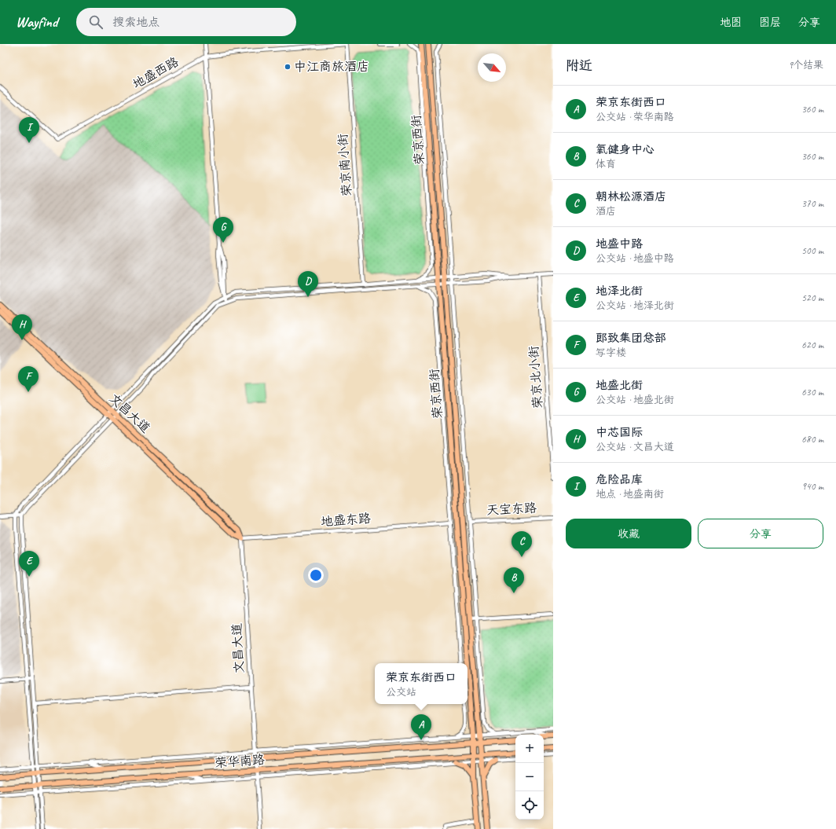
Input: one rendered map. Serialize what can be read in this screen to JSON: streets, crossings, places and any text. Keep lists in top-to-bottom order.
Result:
{
  "streets": {
    "main road": ["荣京西街", "文昌大道", "荣华南路"],
    "street": [
      "地盛西路",
      "荣京南小街",
      "荣京北小街",
      "天宝东路",
      "地盛东路"
    ]
  },
  "crossings": [
    ["地盛西路", "荣京南小街"],
    ["荣京西街", "荣华南路"],
    ["文昌大道", "地盛东路"],
    ["文昌大道", "荣华南路"]
  ],
  "places": ["中江商旅酒店"],
  "north": "bottom right",
  "page": {
    "header": "Wayfind",
    "search": "搜索地点",
    "nav": ["地图", "图层", "分享"],
    "heading": ["附近", "9个结果"],
    "list": [
      {
        "mark": "A",
        "name": "荣京东街西口",
        "note": "公交站 · 荣华南路",
        "value": "360 m"
      },
      {
        "mark": "B",
        "name": "氧健身中心",
        "note": "体育",
        "value": "360 m"
      },
      {
        "mark": "C",
        "name": "朝林松源酒店",
        "note": "酒店",
        "value": "370 m"
      },
      {
        "mark": "D",
        "name": "地盛中路",
        "note": "公交站 · 地盛中路",
        "value": "500 m"
      },
      {
        "mark": "E",
        "name": "地泽北街",
        "note": "公交站 · 地泽北街",
        "value": "520 m"
      },
      {
        "mark": "F",
        "name": "郎致集团总部",
        "note": "写字楼",
        "value": "620 m"
      },
      {
        "mark": "G",
        "name": "地盛北街",
        "note": "公交站 · 地盛北街",
        "value": "630 m"
      },
      {
        "mark": "H",
        "name": "中芯国际",
        "note": "公交站 · 文昌大道",
        "value": "680 m"
      },
      {
        "mark": "I",
        "name": "危险品库",
        "note": "地点 · 地盛南街",
        "value": "940 m"
      }
    ],
    "pins": [
      "I",
      "G",
      "D",
      "H",
      "F",
      "C",
      "E",
      "B",
      "A"
    ],
    "buttons": ["收藏", "分享"],
    "popup": ["荣京东街西口", "公交站"],
    "map_buttons": ["+", "−"]
  }
}
